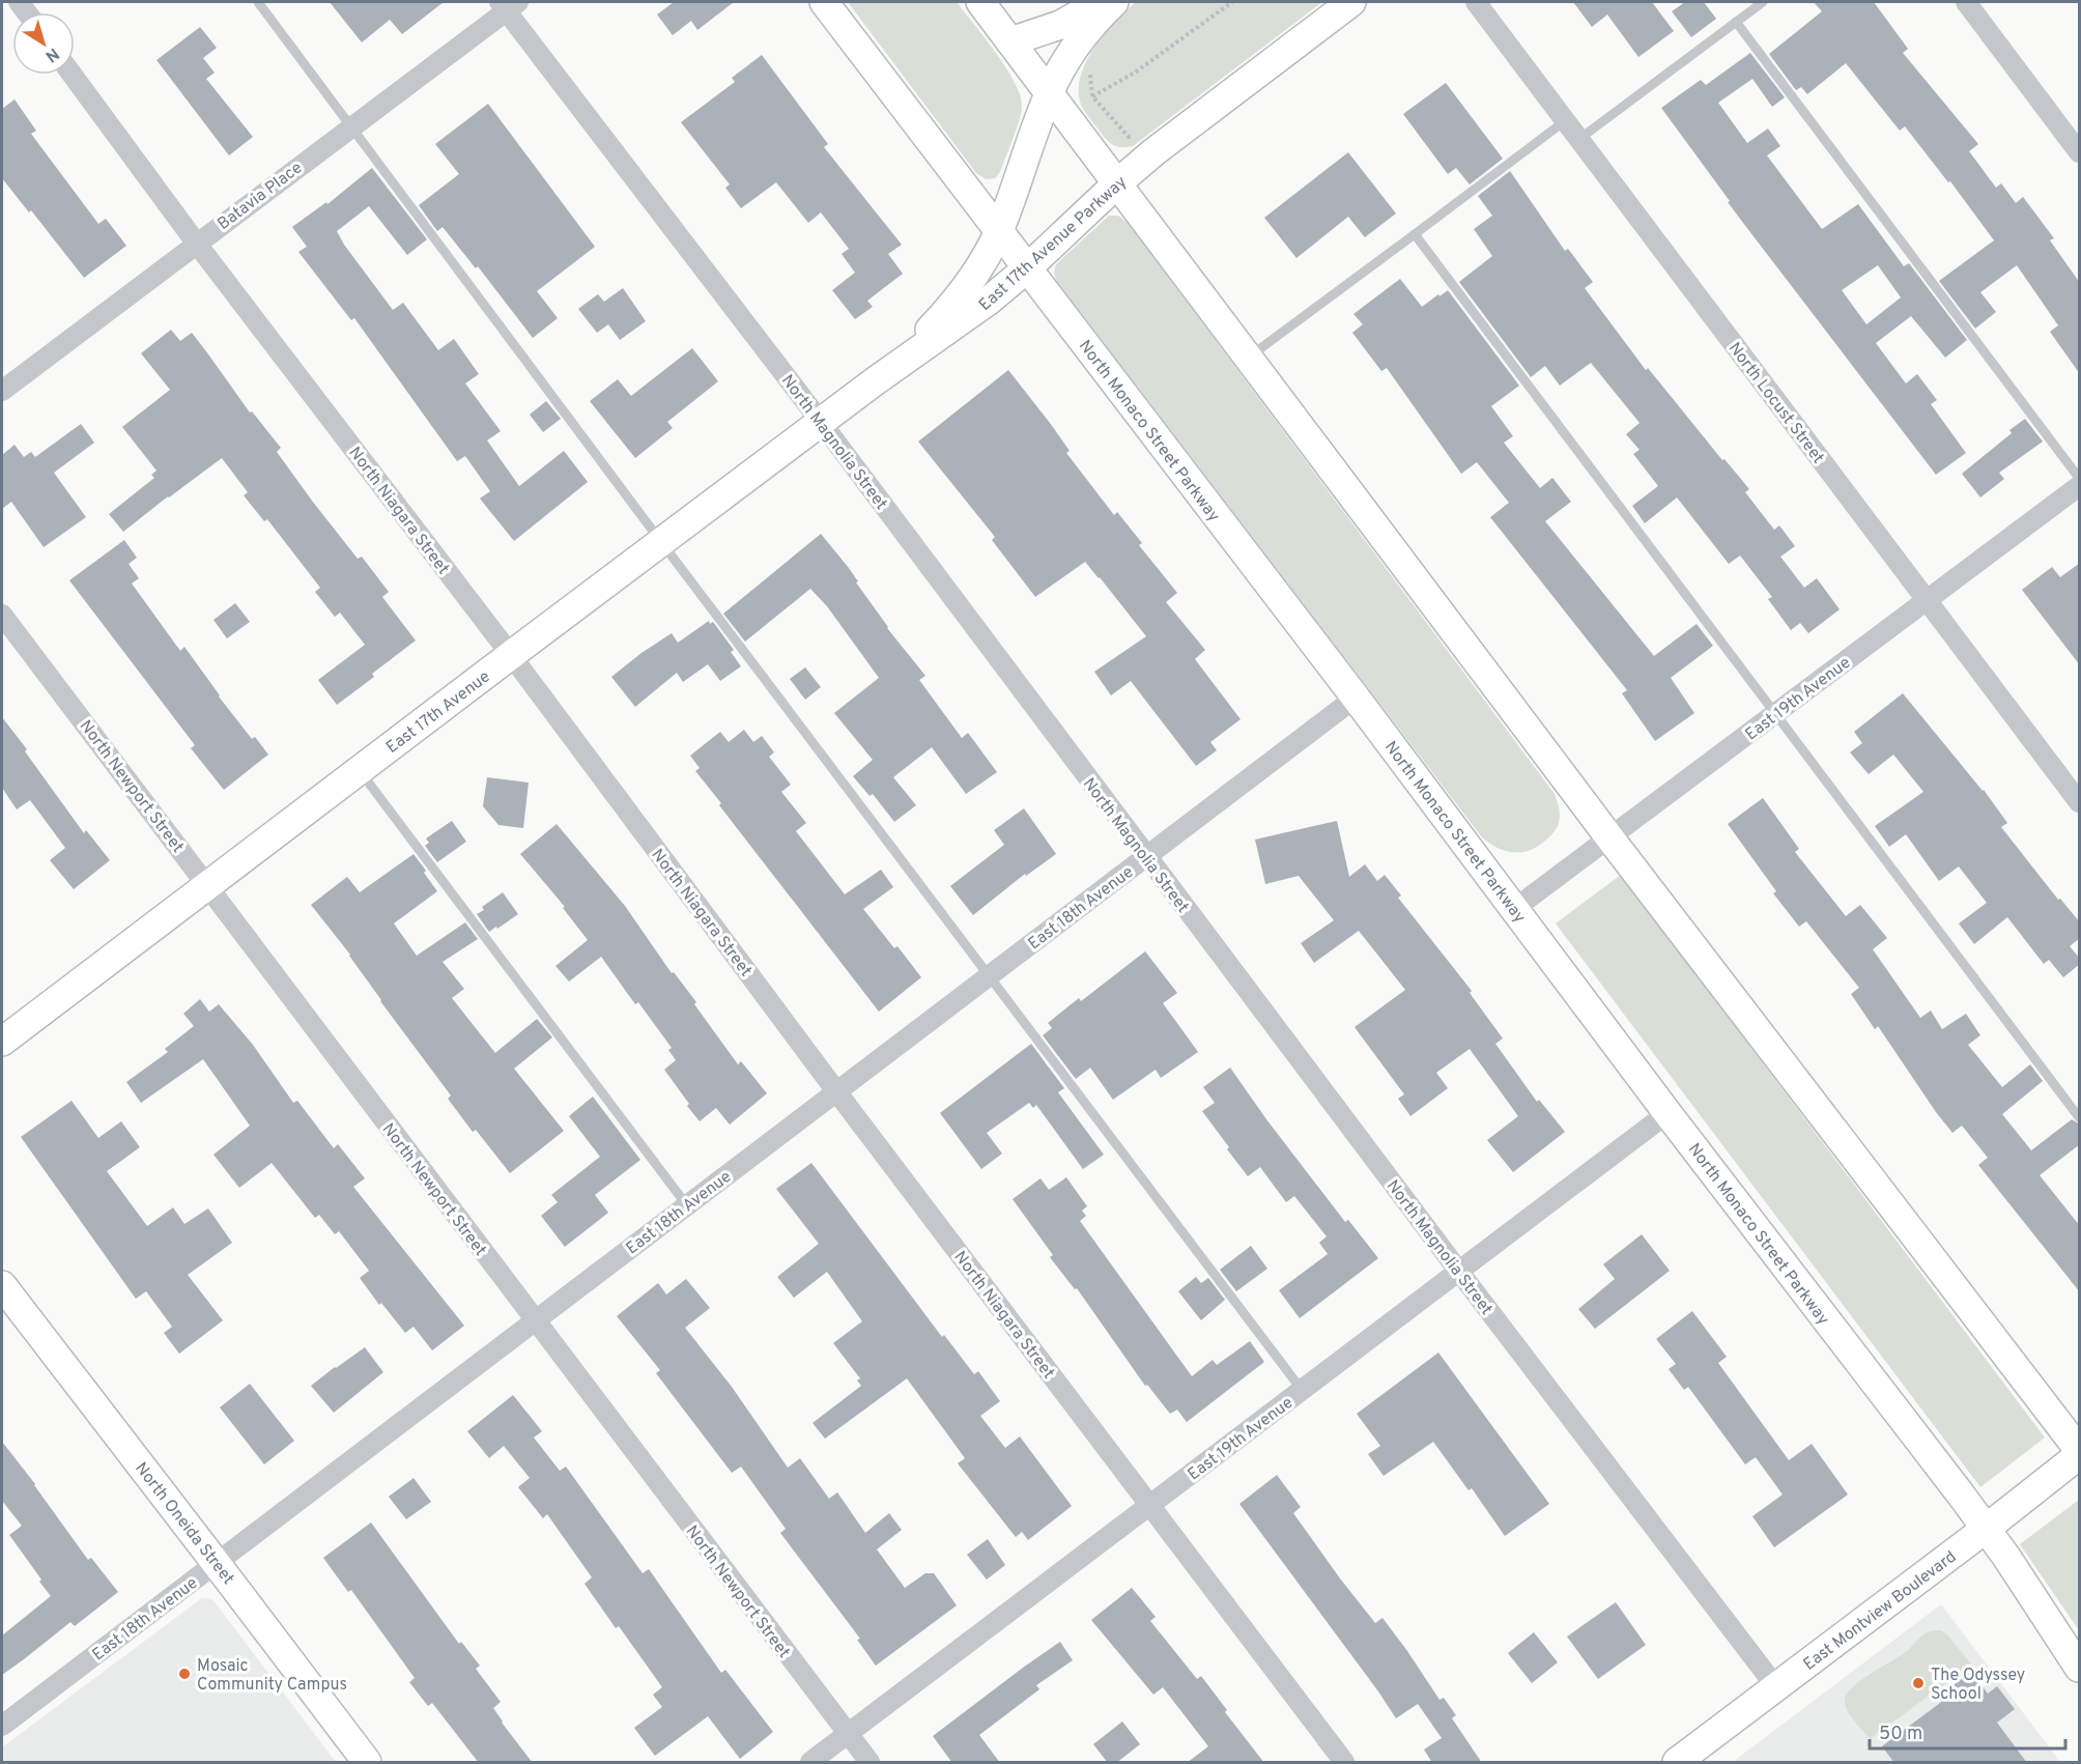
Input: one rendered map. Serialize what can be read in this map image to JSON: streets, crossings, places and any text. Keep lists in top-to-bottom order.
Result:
{
  "streets": {
    "main road": [
      "East 17th Avenue Parkway",
      "North Monaco Street Parkway",
      "East 17th Avenue",
      "North Oneida Street",
      "East Montview Boulevard"
    ],
    "street": [
      "Batavia Place",
      "North Locust Street",
      "North Magnolia Street",
      "North Niagara Street",
      "East 19th Avenue",
      "North Newport Street",
      "East 18th Avenue"
    ]
  },
  "crossings": [
    ["Batavia Place", "North Magnolia Street"],
    ["Batavia Place", "North Niagara Street"],
    ["East 17th Avenue Parkway", "North Monaco Street Parkway"],
    ["East 17th Avenue Parkway", "East 17th Avenue"],
    ["North Locust Street", "East 19th Avenue"],
    ["North Monaco Street Parkway", "East 19th Avenue"],
    ["North Monaco Street Parkway", "East 18th Avenue"],
    ["North Monaco Street Parkway", "East Montview Boulevard"],
    ["North Magnolia Street", "East 19th Avenue"],
    ["North Magnolia Street", "East 17th Avenue"],
    ["North Magnolia Street", "East 18th Avenue"],
    ["North Magnolia Street", "East Montview Boulevard"],
    ["North Niagara Street", "East 19th Avenue"],
    ["North Niagara Street", "East 17th Avenue"],
    ["North Niagara Street", "East 18th Avenue"],
    ["East 19th Avenue", "North Newport Street"],
    ["East 17th Avenue", "North Newport Street"],
    ["North Newport Street", "East 18th Avenue"],
    ["East 18th Avenue", "North Oneida Street"]
  ],
  "places": ["Mosaic Community Campus", "The Odyssey School"],
  "scale_bar": "50 m",
  "north": "bottom right"
}
